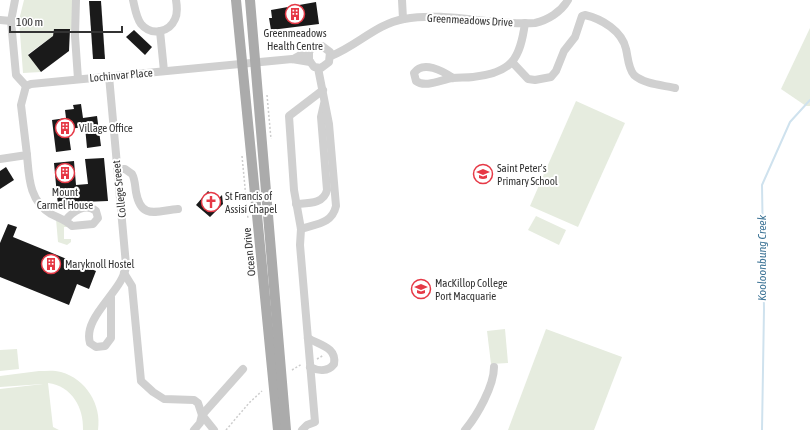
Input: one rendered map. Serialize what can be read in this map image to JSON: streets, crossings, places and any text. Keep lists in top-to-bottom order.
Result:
{
  "streets": {
    "main road": ["Ocean Drive"],
    "street": ["Greenmeadows Drive", "Lochinvar Place", "College Sreeet"]
  },
  "crossings": [
    ["Greenmeadows Drive", "Lochinvar Place"],
    ["Greenmeadows Drive", "Ocean Drive"],
    ["Lochinvar Place", "College Sreeet"],
    ["Lochinvar Place", "Ocean Drive"]
  ],
  "water": ["Kooloonbung Creek"],
  "places": {
    "building": [
      "Greenmeadows Health Centre",
      "Village Office",
      "Mount Carmel House",
      "Maryknoll Hostel"
    ],
    "school or university": ["Saint Peter's Primary School", "MacKillop College Port Macquarie"],
    "church": ["St Francis of Assisi Chapel"]
  },
  "scale_bar": "100 m"
}
